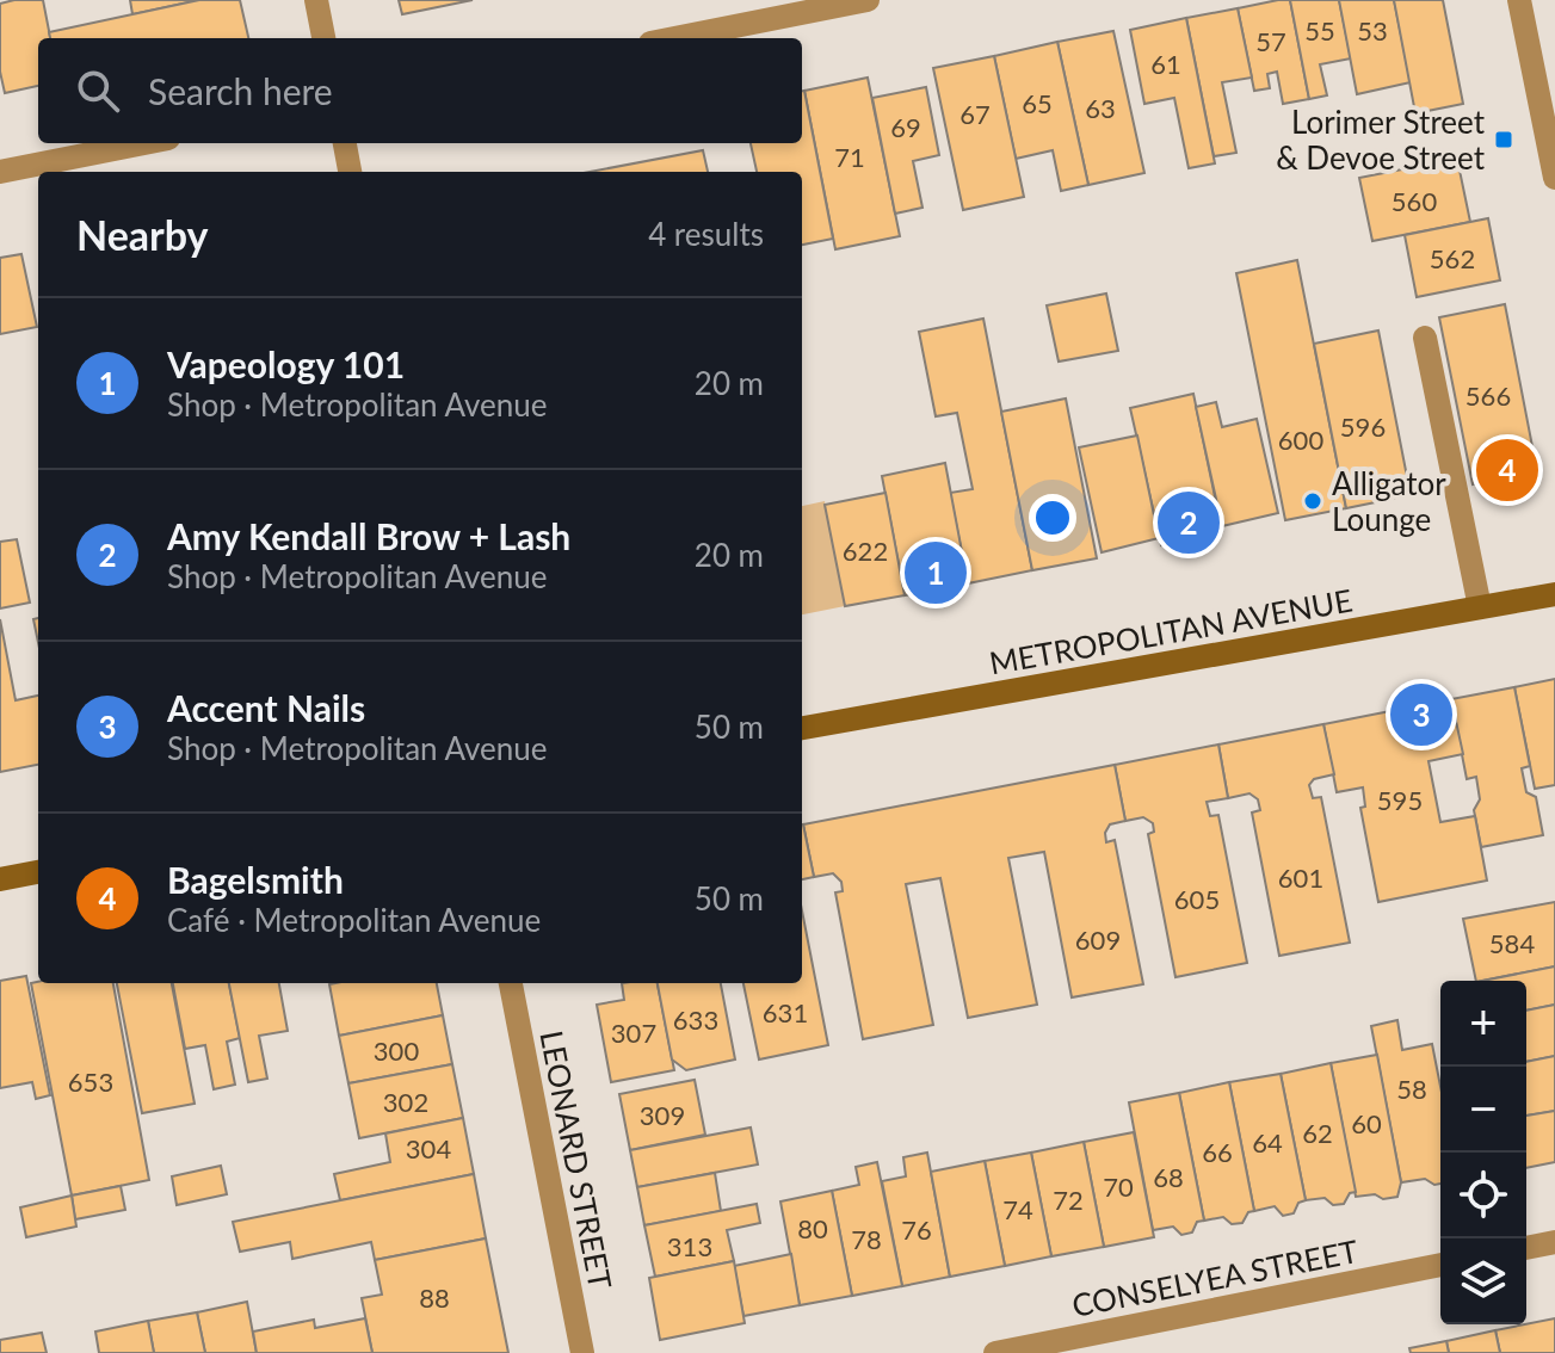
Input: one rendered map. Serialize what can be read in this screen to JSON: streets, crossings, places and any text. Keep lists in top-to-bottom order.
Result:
{
  "streets": {
    "main road": ["METROPOLITAN AVENUE"],
    "street": ["LEONARD STREET", "CONSELYEA STREET"]
  },
  "places": {
    "transit": ["Lorimer Street & Devoe Street"],
    "other": ["Alligator Lounge"]
  },
  "house_numbers": [
    "55",
    "53",
    "57",
    "61",
    "65",
    "63",
    "67",
    "69",
    "71",
    "560",
    "562",
    "566",
    "596",
    "600",
    "622",
    "595",
    "601",
    "605",
    "609",
    "584",
    "631",
    "633",
    "307",
    "300",
    "653",
    "58",
    "302",
    "309",
    "60",
    "62",
    "64",
    "304",
    "66",
    "68",
    "70",
    "72",
    "74",
    "80",
    "76",
    "78",
    "313",
    "88"
  ],
  "page": {
    "search": "Search here",
    "heading": ["Nearby", "4 results"],
    "list": [
      {
        "mark": "1",
        "name": "Vapeology 101",
        "note": "Shop · Metropolitan Avenue",
        "value": "20 m"
      },
      {
        "mark": "2",
        "name": "Amy Kendall Brow + Lash",
        "note": "Shop · Metropolitan Avenue",
        "value": "20 m"
      },
      {
        "mark": "3",
        "name": "Accent Nails",
        "note": "Shop · Metropolitan Avenue",
        "value": "50 m"
      },
      {
        "mark": "4",
        "name": "Bagelsmith",
        "note": "Café · Metropolitan Avenue",
        "value": "50 m"
      }
    ],
    "pins": [
      "4",
      "2",
      "1",
      "3"
    ],
    "map_buttons": ["+", "−"]
  }
}
